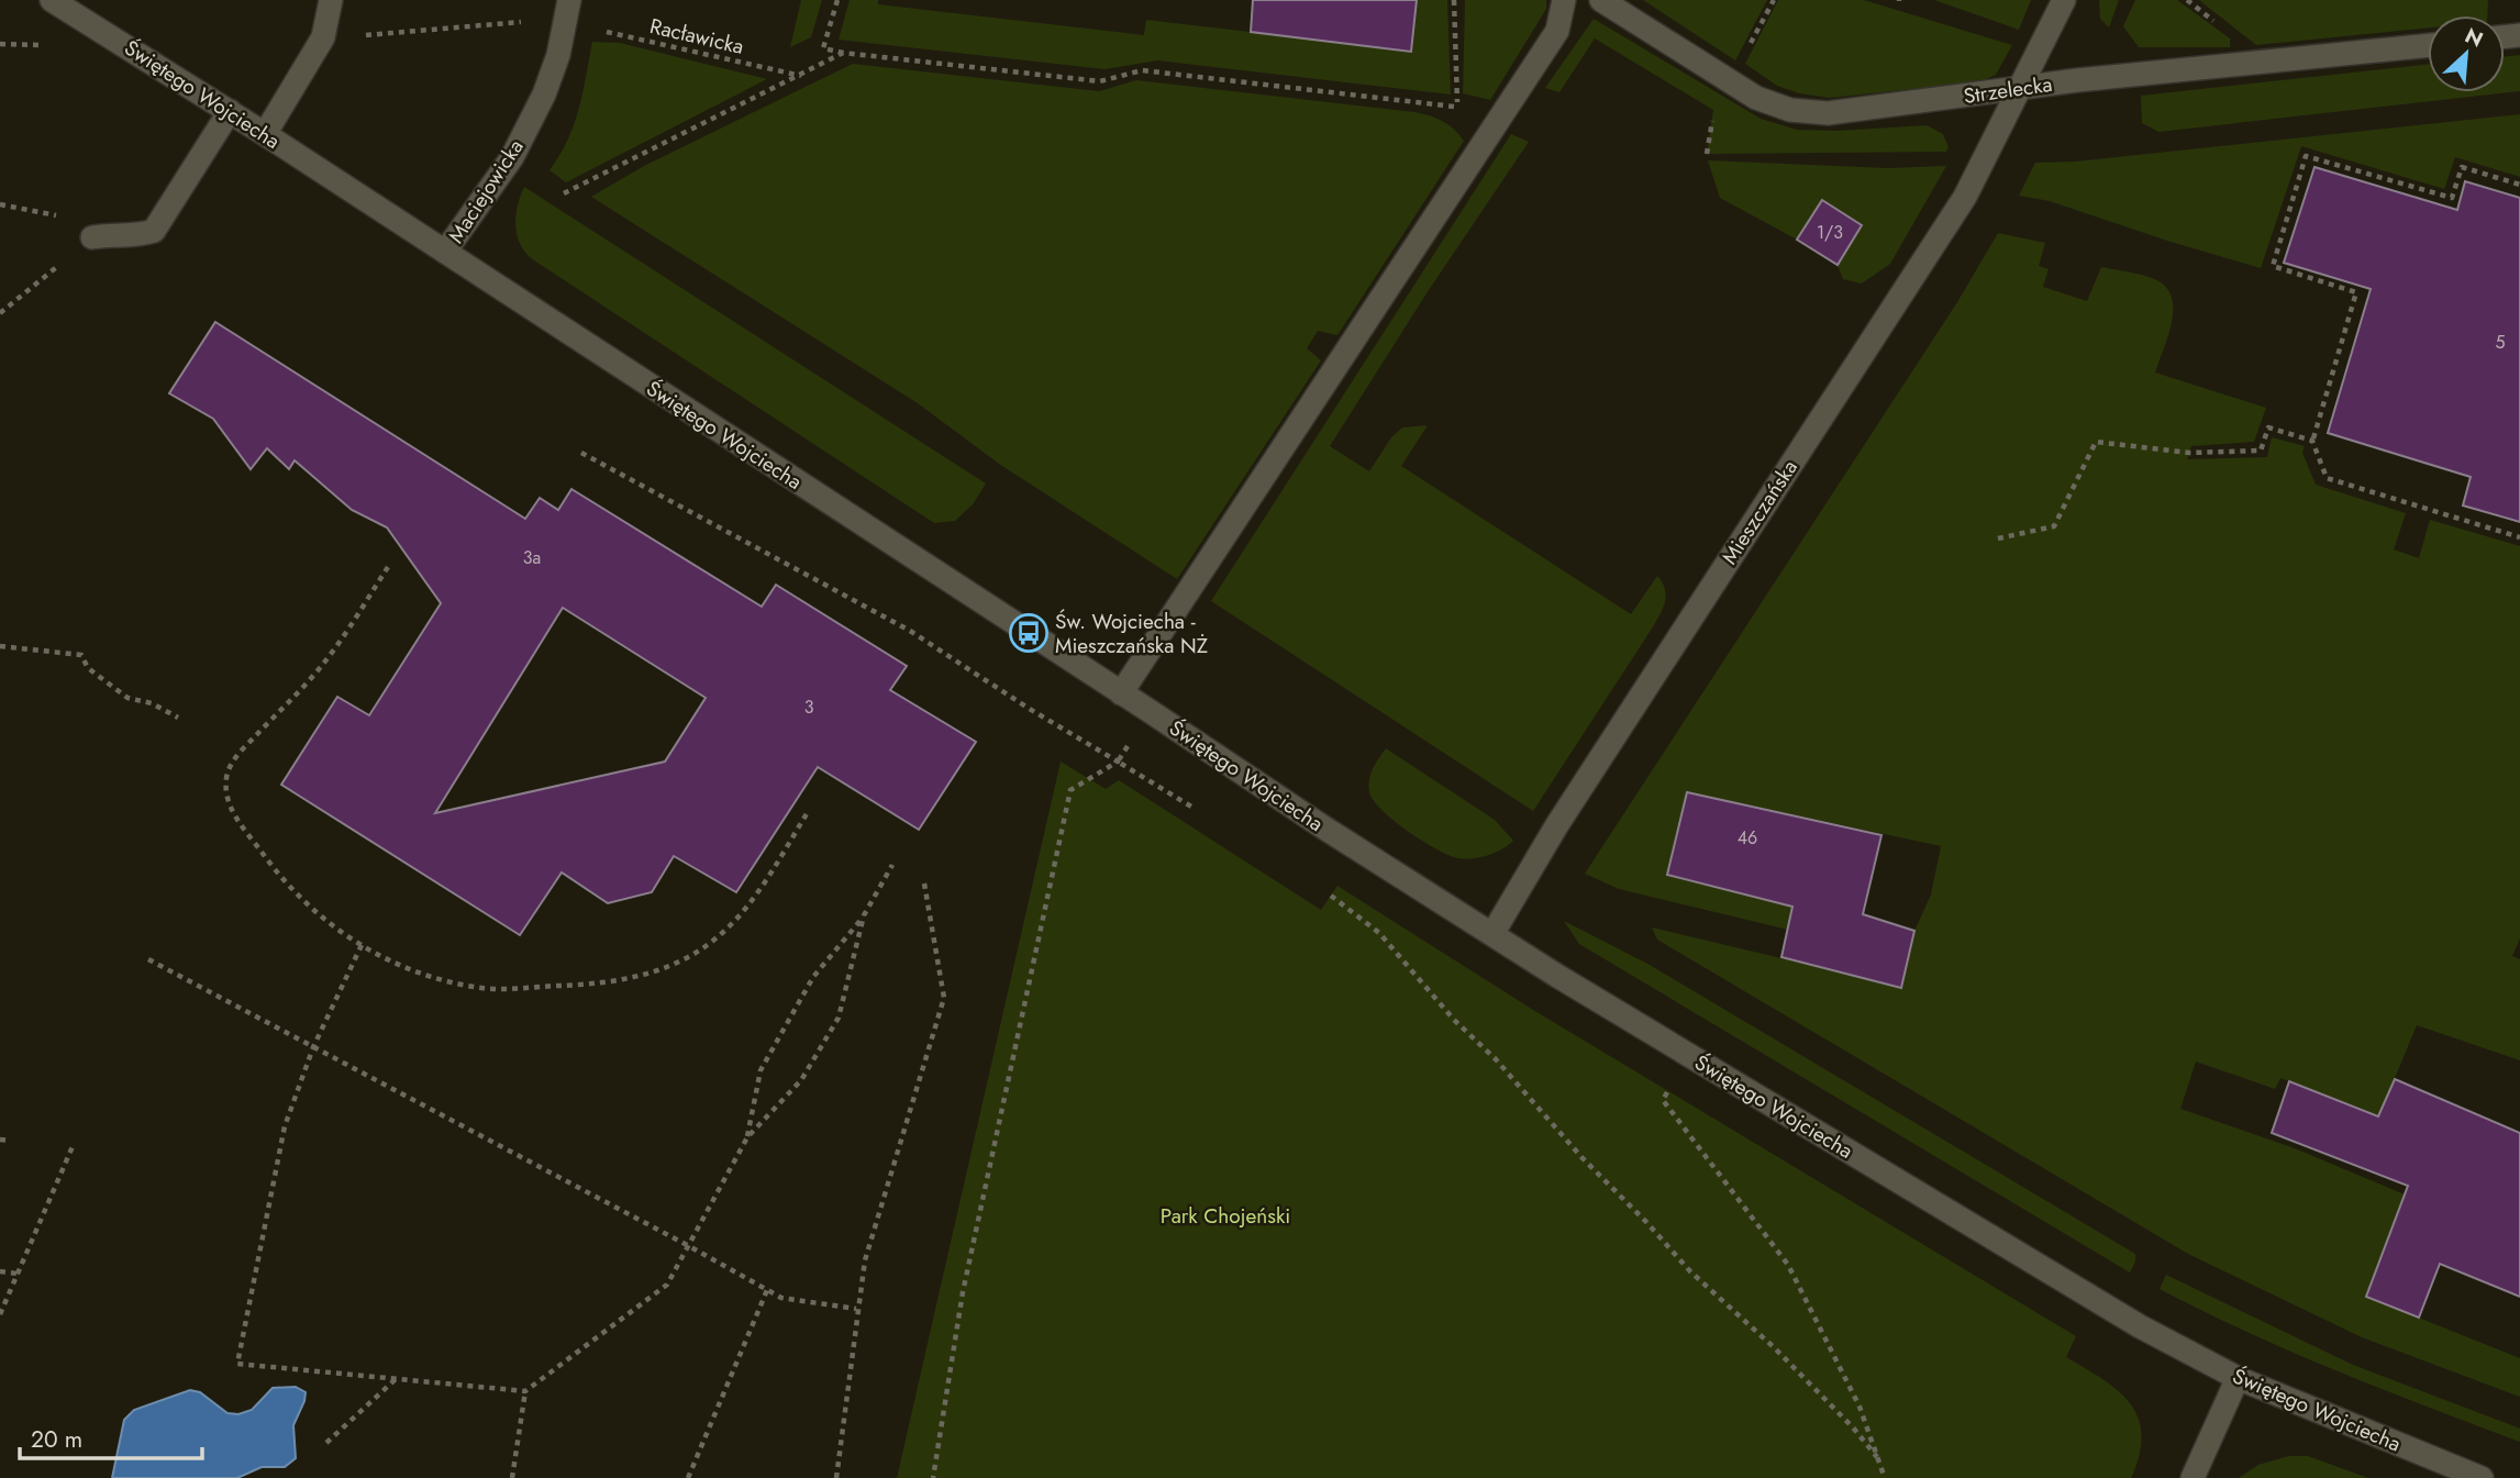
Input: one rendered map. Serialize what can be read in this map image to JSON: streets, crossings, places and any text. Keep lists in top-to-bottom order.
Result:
{
  "streets": {
    "street": [
      "Strzelecka",
      "Świętego Wojciecha",
      "Maciejowicka",
      "Mieszczańska"
    ],
    "path": ["Racławicka"]
  },
  "crossings": [
    ["Strzelecka", "Mieszczańska"],
    ["Świętego Wojciecha", "Maciejowicka"],
    ["Świętego Wojciecha", "Mieszczańska"]
  ],
  "parks": ["Park Chojeński"],
  "places": {
    "bus stop": ["Św. Wojciecha - Mieszczańska NŻ"]
  },
  "house_numbers": [
    "1/3",
    "5",
    "3a",
    "3",
    "46"
  ],
  "scale_bar": "20 m",
  "north": "top right"
}
